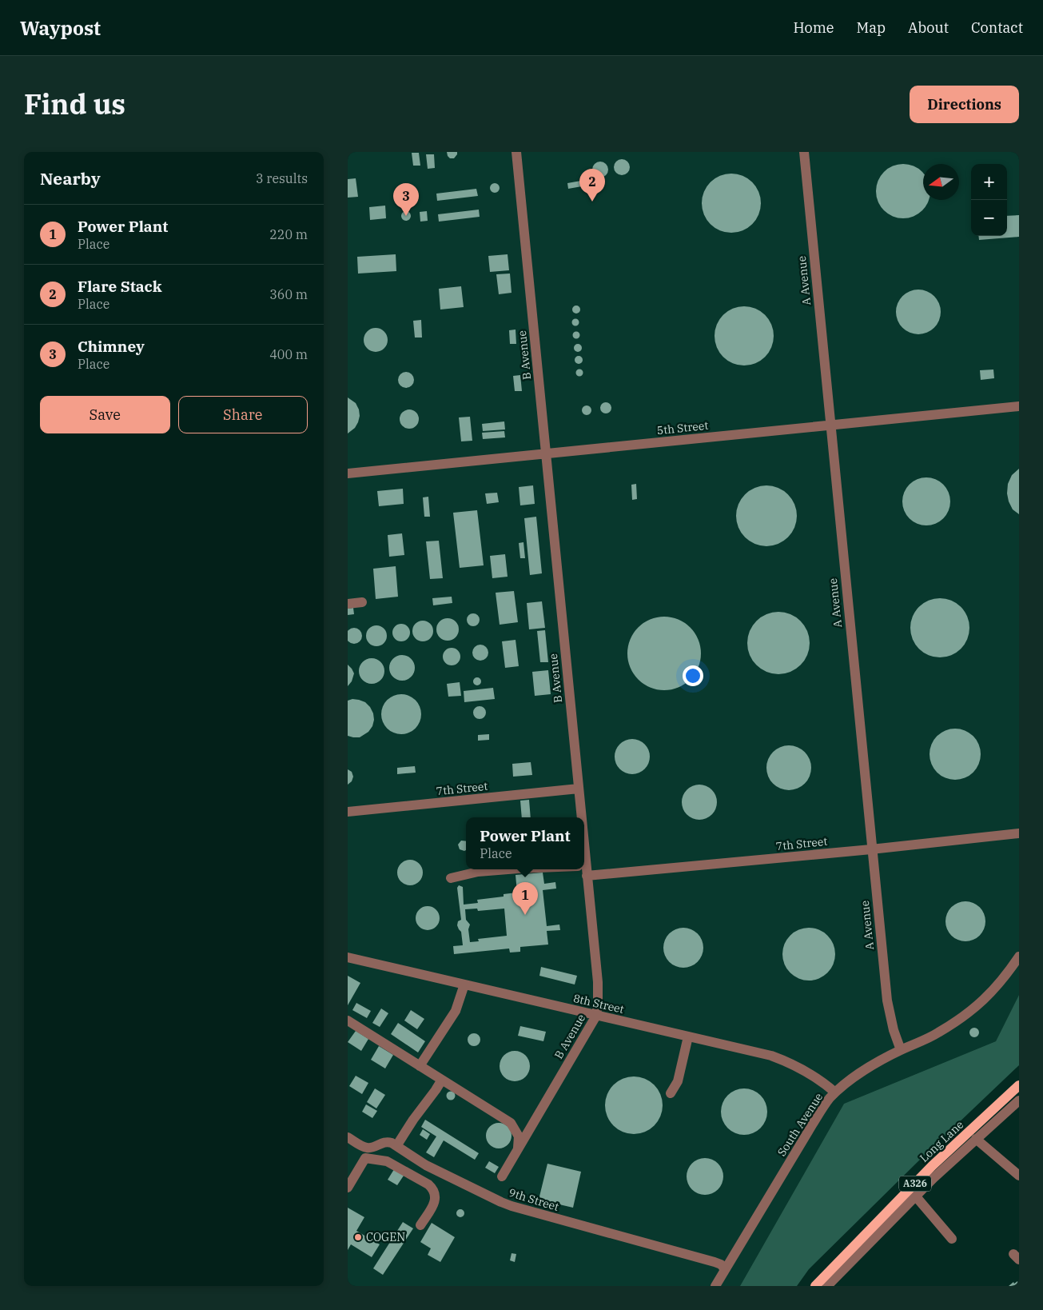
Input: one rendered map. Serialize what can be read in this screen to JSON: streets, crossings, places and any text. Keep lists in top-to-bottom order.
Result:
{
  "streets": {
    "main road": ["Long Lane", "A326"],
    "lane": [
      "A Avenue",
      "B Avenue",
      "5th Street",
      "7th Street",
      "8th Street",
      "South Avenue",
      "9th Street"
    ]
  },
  "crossings": [
    ["A Avenue", "5th Street"],
    ["A Avenue", "7th Street"],
    ["A Avenue", "South Avenue"],
    ["B Avenue", "5th Street"],
    ["B Avenue", "7th Street"],
    ["B Avenue", "8th Street"],
    ["8th Street", "South Avenue"],
    ["South Avenue", "9th Street"]
  ],
  "places": ["COGEN"],
  "north": "left",
  "page": {
    "header": "Waypost",
    "nav": [
      "Home",
      "Map",
      "About",
      "Contact"
    ],
    "title": "Find us",
    "buttons": [
      "Directions",
      ["Save", "Share"]
    ],
    "heading": ["Nearby", "3 results"],
    "map_buttons": ["+", "−"],
    "pins": ["2", "3", "1"],
    "list": [
      {
        "mark": "1",
        "name": "Power Plant",
        "note": "Place",
        "value": "220 m"
      },
      {
        "mark": "2",
        "name": "Flare Stack",
        "note": "Place",
        "value": "360 m"
      },
      {
        "mark": "3",
        "name": "Chimney",
        "note": "Place",
        "value": "400 m"
      }
    ],
    "popup": ["Power Plant", "Place"]
  }
}
